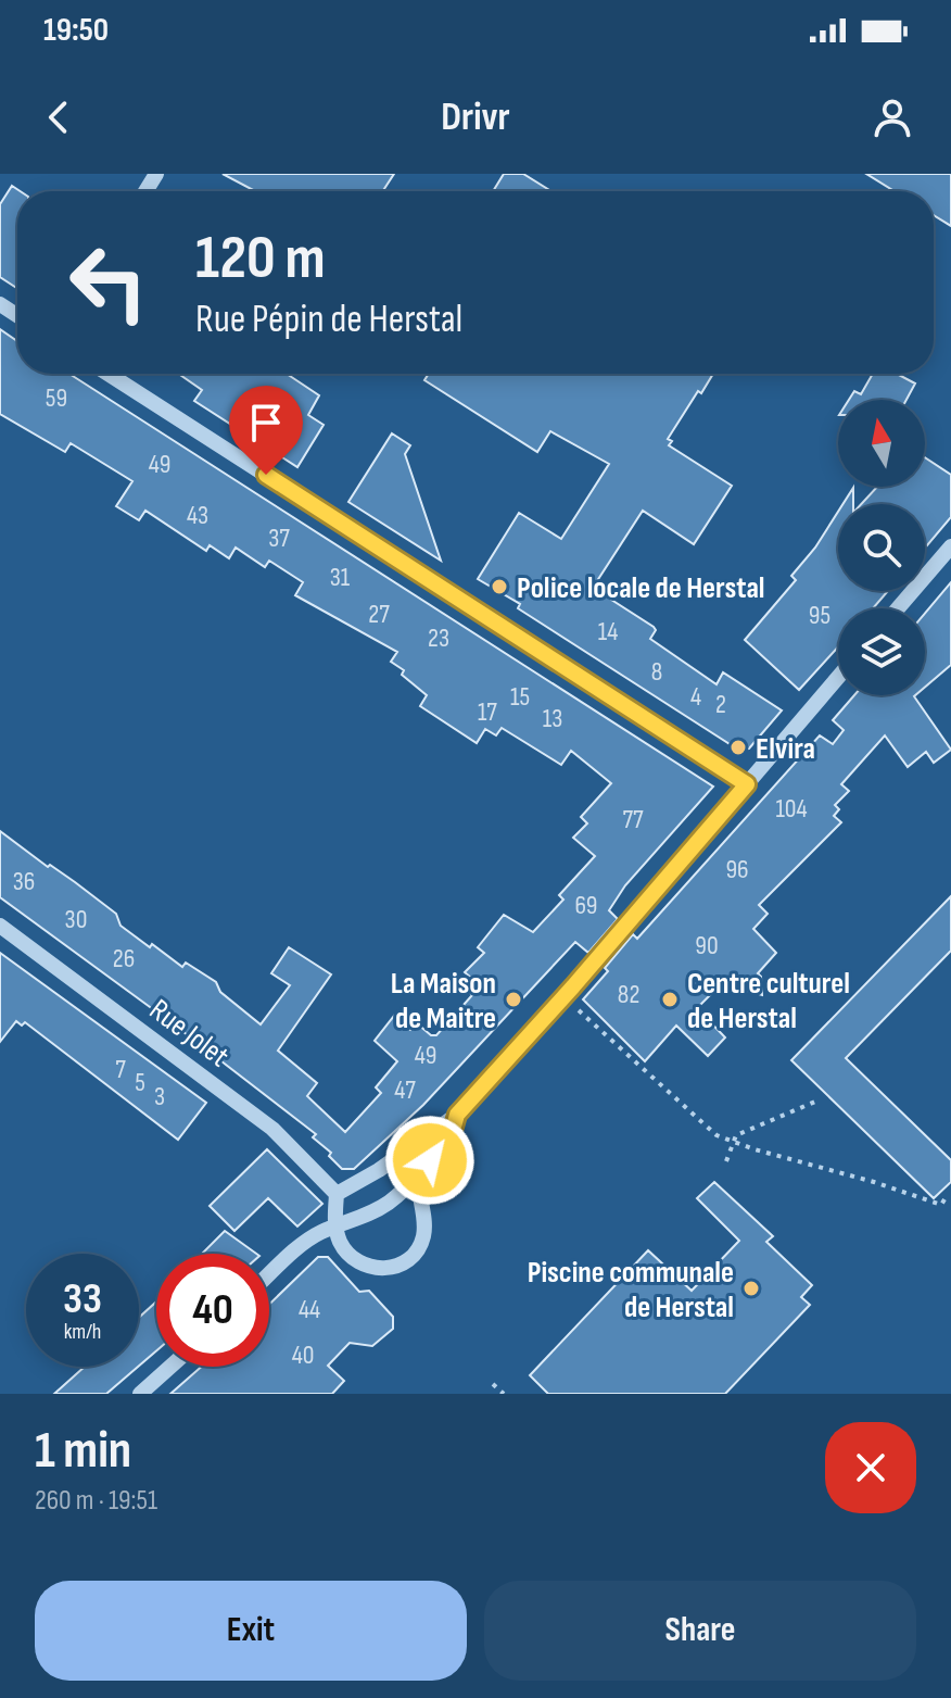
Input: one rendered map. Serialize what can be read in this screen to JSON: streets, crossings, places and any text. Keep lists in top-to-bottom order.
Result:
{
  "streets": {
    "street": ["Rue Jolet"]
  },
  "places": [
    "Police locale de Herstal",
    "Elvira",
    "La Maison de Maitre",
    "Centre culturel de Herstal",
    "Piscine communale de Herstal"
  ],
  "house_numbers": [
    "59",
    "49",
    "43",
    "37",
    "31",
    "27",
    "95",
    "14",
    "23",
    "8",
    "15",
    "4",
    "2",
    "17",
    "13",
    "104",
    "77",
    "96",
    "36",
    "69",
    "30",
    "90",
    "26",
    "82",
    "49",
    "7",
    "5",
    "47",
    "3",
    "44",
    "40"
  ],
  "north": "top",
  "page": {
    "status": "19:50",
    "header": "Drivr",
    "turn": ["120 m", "Rue Pépin de Herstal"],
    "speed": "33 km/h",
    "limit": "40",
    "heading": ["1 min", "260 m · 19:51"],
    "buttons": ["Exit", "Share"]
  }
}
